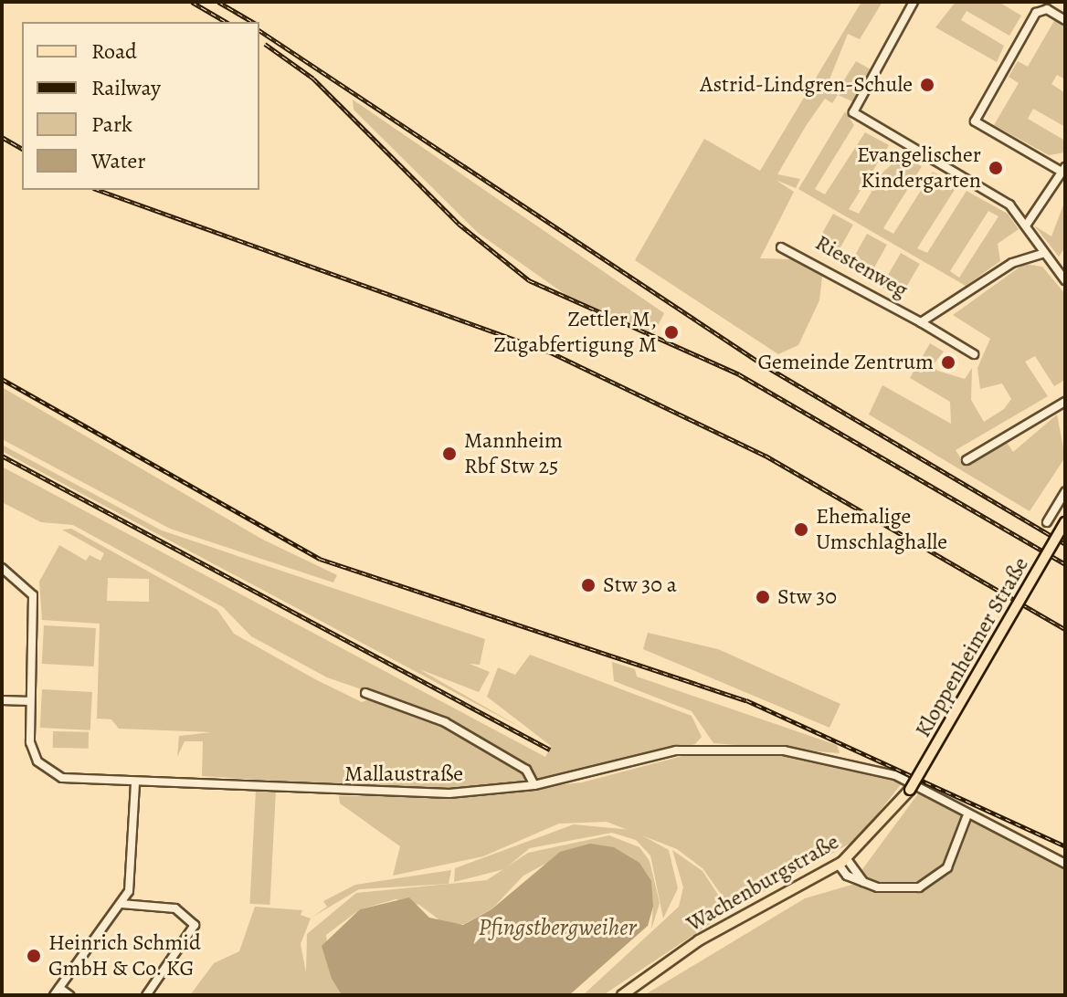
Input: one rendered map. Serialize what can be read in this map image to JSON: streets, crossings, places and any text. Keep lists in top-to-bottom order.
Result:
{
  "streets": {
    "main road": ["Kloppenheimer Straße", "Wachenburgstraße"],
    "street": ["Riestenweg", "Mallaustraße"]
  },
  "crossings": [
    ["Kloppenheimer Straße", "Wachenburgstraße"]
  ],
  "water": ["Pfingstbergweiher"],
  "places": [
    "Astrid-Lindgren-Schule",
    "Evangelischer Kindergarten",
    "Zettler M, Zugabfertigung M",
    "Gemeinde Zentrum",
    "Mannheim Rbf Stw 25",
    "Ehemalige Umschlaghalle",
    "Stw 30 a",
    "Stw 30",
    "Heinrich Schmid GmbH & Co. KG"
  ],
  "legend": [
    "Road",
    "Railway",
    "Park",
    "Water"
  ]
}
